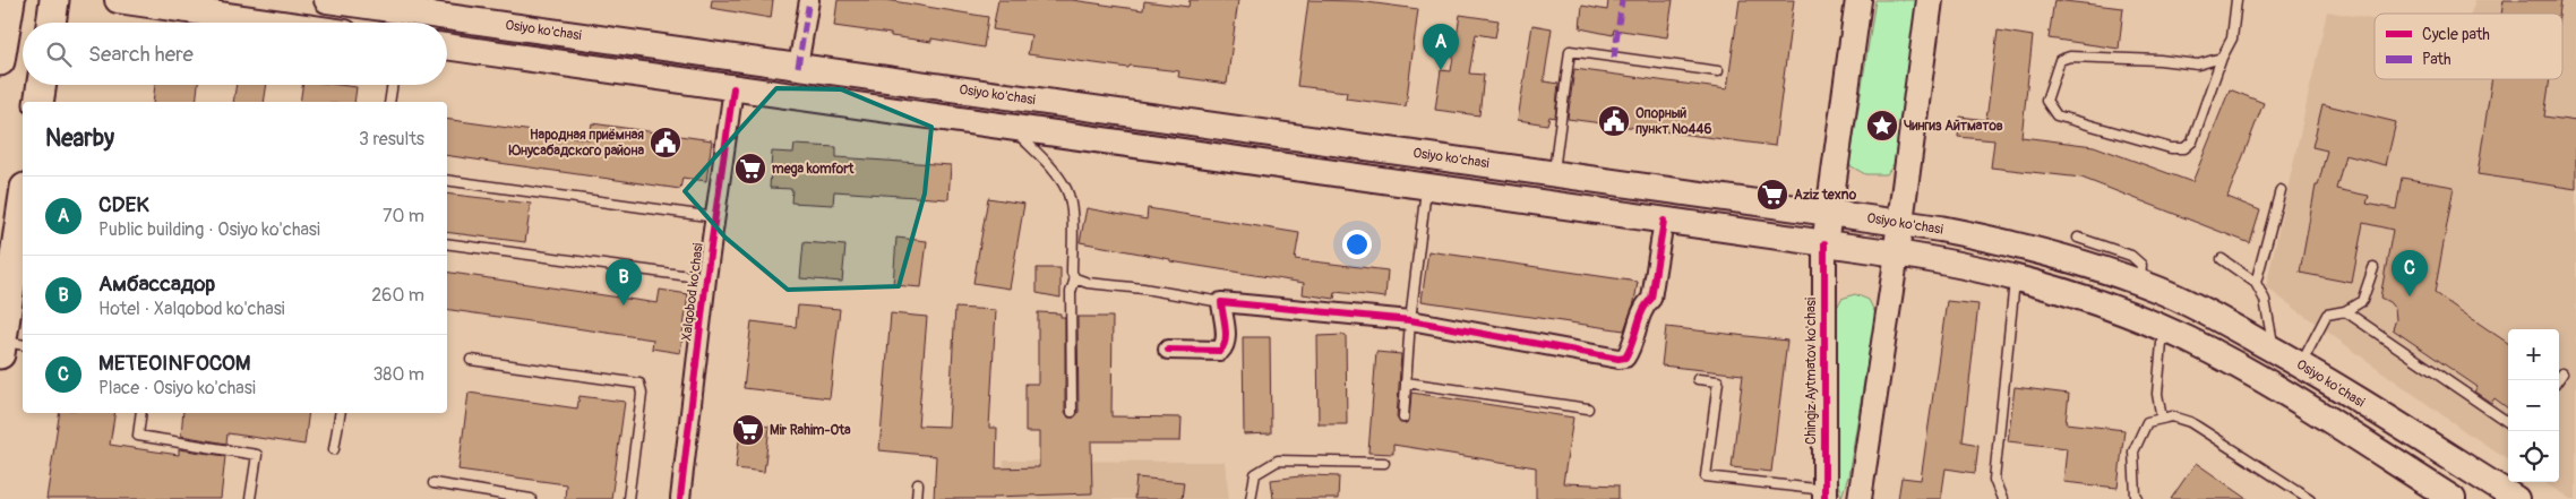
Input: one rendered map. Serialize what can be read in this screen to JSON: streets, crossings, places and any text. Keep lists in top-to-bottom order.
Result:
{
  "streets": {
    "main road": ["Osiyo ko'chasi", "Chingiz Aytmatov ko'chasi"],
    "street": ["Xalqobod ko'chasi"]
  },
  "crossings": [
    ["Osiyo ko'chasi", "Chingiz Aytmatov ko'chasi"]
  ],
  "places": {
    "public building": ["Опорный пункт №446", "Народная приёмная Юнусабадского района"],
    "place": ["Чингиз Айтматов"],
    "supermarket": ["mega komfort", "Aziz texno", "Mir Rahim-Ota"]
  },
  "legend": ["Cycle path", "Path"],
  "page": {
    "search": "Search here",
    "pins": ["A", "C", "B"],
    "heading": ["Nearby", "3 results"],
    "list": [
      {
        "mark": "A",
        "name": "CDEK",
        "note": "Public building · Osiyo ko'chasi",
        "value": "70 m"
      },
      {
        "mark": "B",
        "name": "Амбассадор",
        "note": "Hotel · Xalqobod ko'chasi",
        "value": "260 m"
      },
      {
        "mark": "C",
        "name": "METEOINFOCOM",
        "note": "Place · Osiyo ko'chasi",
        "value": "380 m"
      }
    ],
    "map_buttons": ["+", "−"]
  }
}
